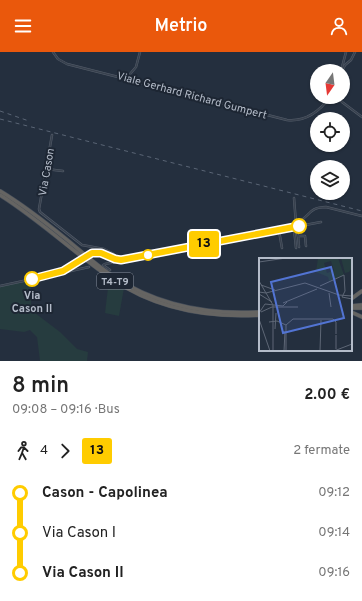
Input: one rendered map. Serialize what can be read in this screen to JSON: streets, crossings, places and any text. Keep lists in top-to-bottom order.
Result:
{
  "streets": {
    "highway": ["T4-T9"],
    "street": ["Viale Gerhard Richard Gumpert", "Via Cason"]
  },
  "places": ["Via Cason II"],
  "lines": ["bus line 13"],
  "north": "bottom",
  "page": {
    "header": "Metrio",
    "on_map": "13",
    "heading": ["8 min", "09:08 – 09:16 · Bus", "2.00 €"],
    "legs": ["4", "13", "2 fermate"],
    "list": [
      {
        "name": "Cason - Capolinea",
        "value": "09:12"
      },
      {
        "name": "Via Cason I",
        "value": "09:14"
      },
      {
        "name": "Via Cason II",
        "value": "09:16"
      }
    ]
  }
}
